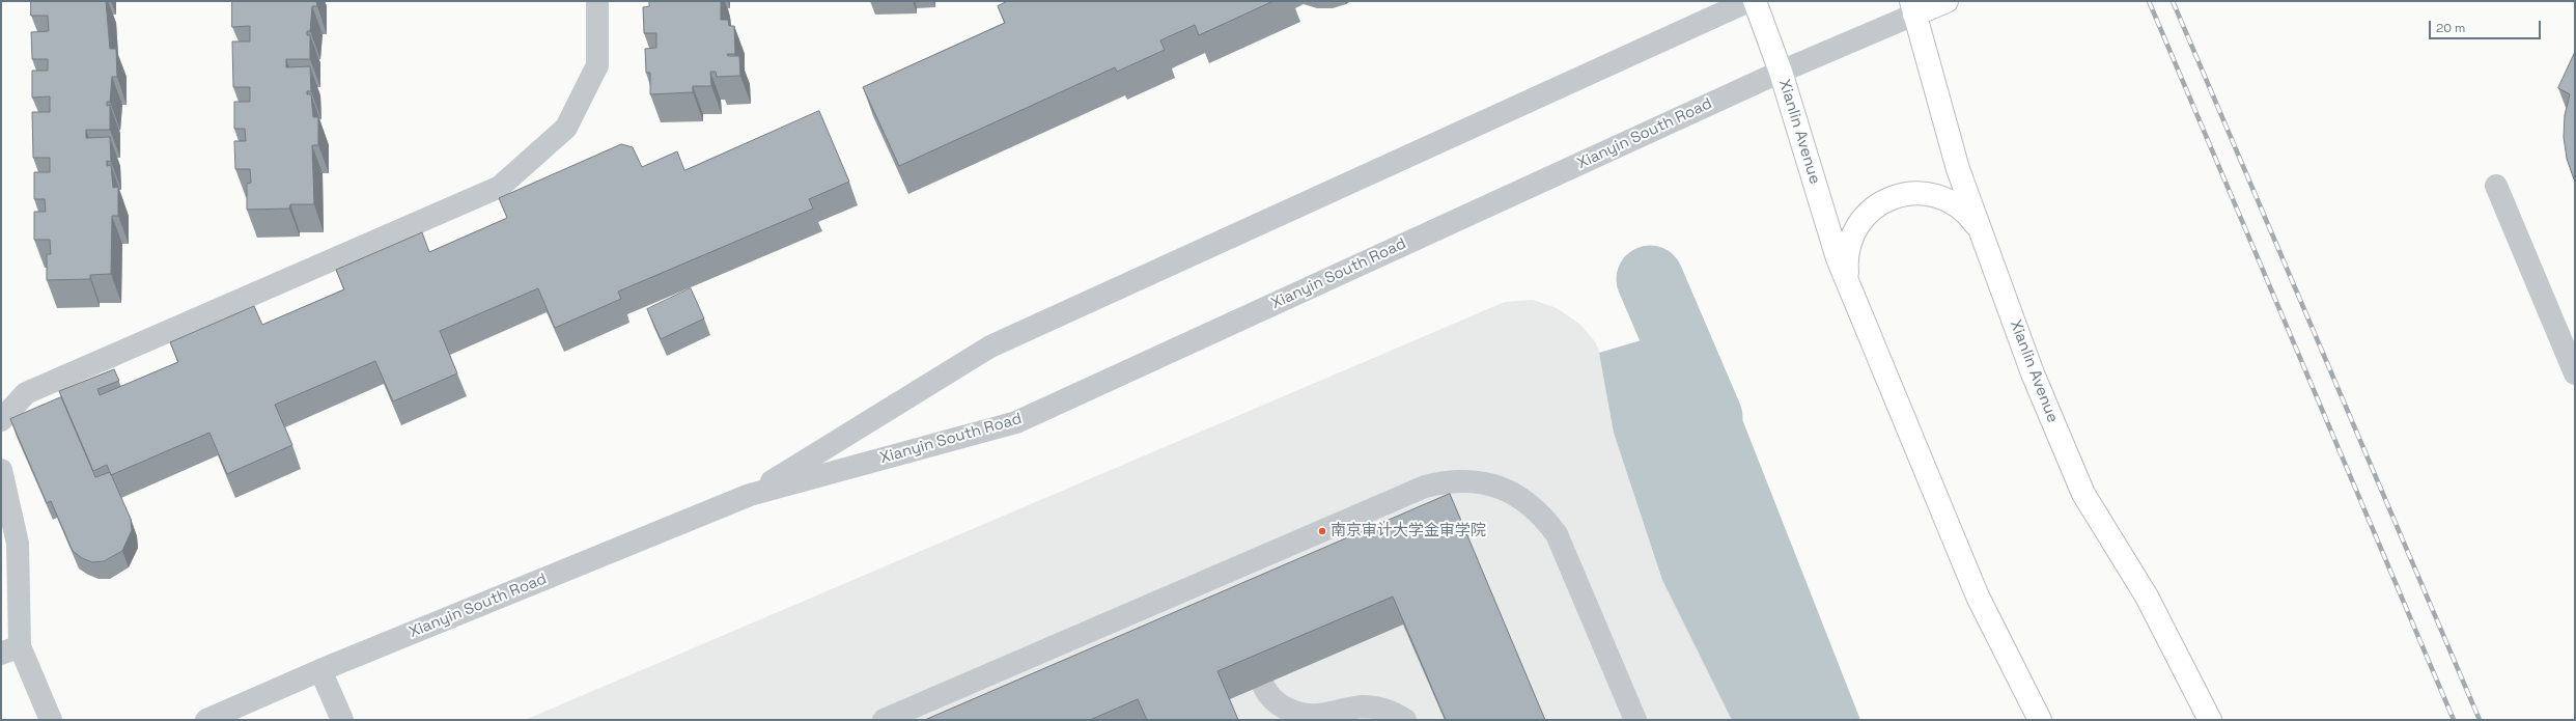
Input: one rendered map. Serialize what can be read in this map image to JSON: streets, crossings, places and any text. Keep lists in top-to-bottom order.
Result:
{
  "streets": {
    "main road": ["Xianlin Avenue"],
    "street": ["Xianyin South Road"]
  },
  "crossings": [
    ["Xianlin Avenue", "Xianyin South Road"]
  ],
  "places": ["南京审计大学金审学院"],
  "scale_bar": "20 m"
}
